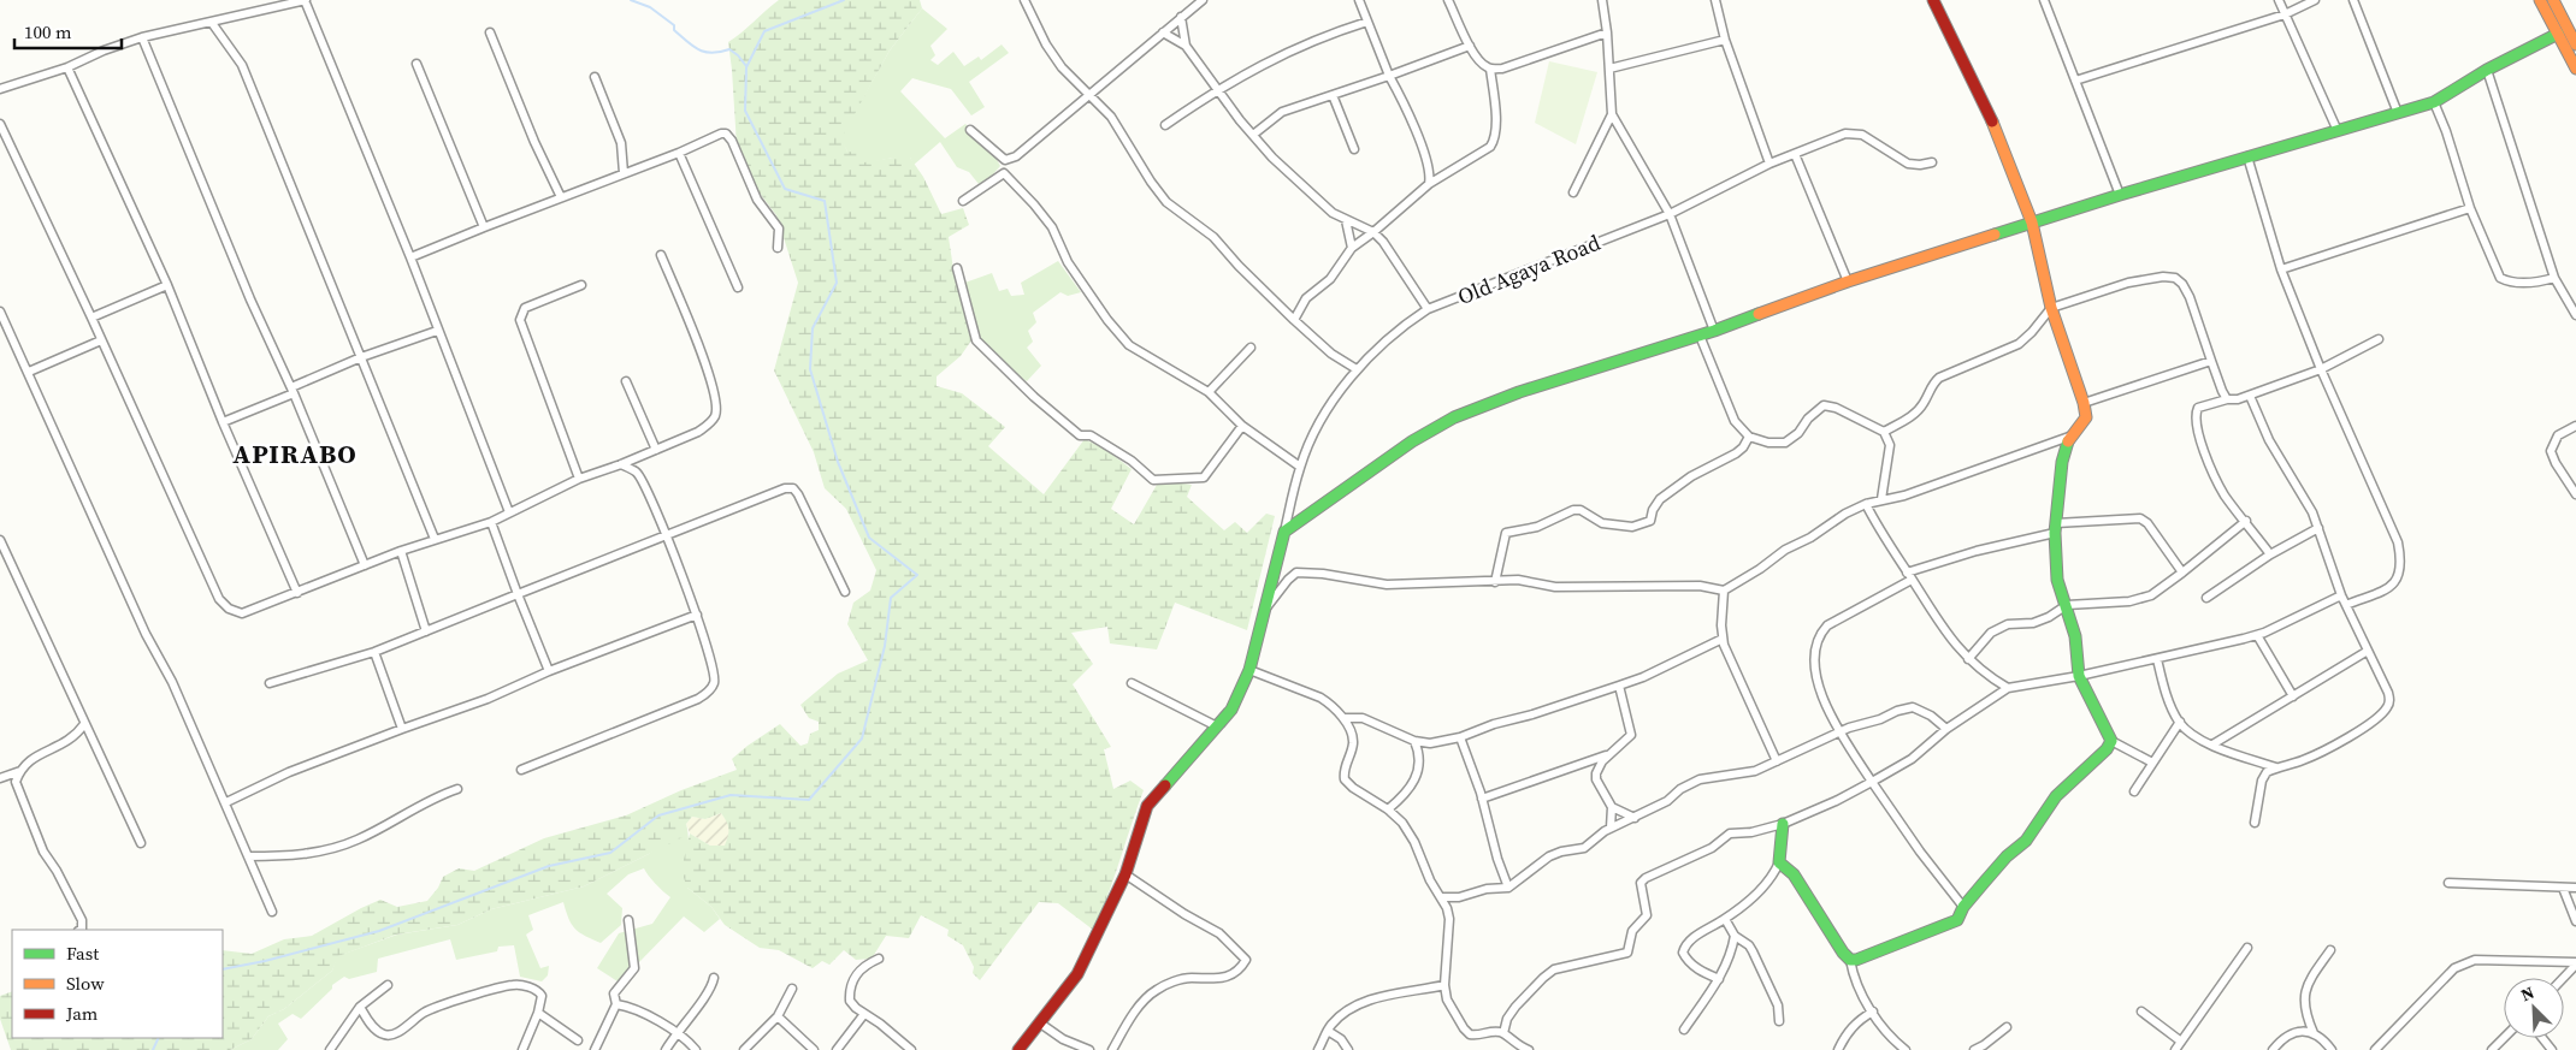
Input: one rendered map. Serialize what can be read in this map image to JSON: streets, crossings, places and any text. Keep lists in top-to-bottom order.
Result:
{
  "streets": {
    "street": ["Old Agaya Road"]
  },
  "districts": ["APIRABO"],
  "legend": ["Fast", "Slow", "Jam"],
  "scale_bar": "100 m",
  "north": "top left"
}
